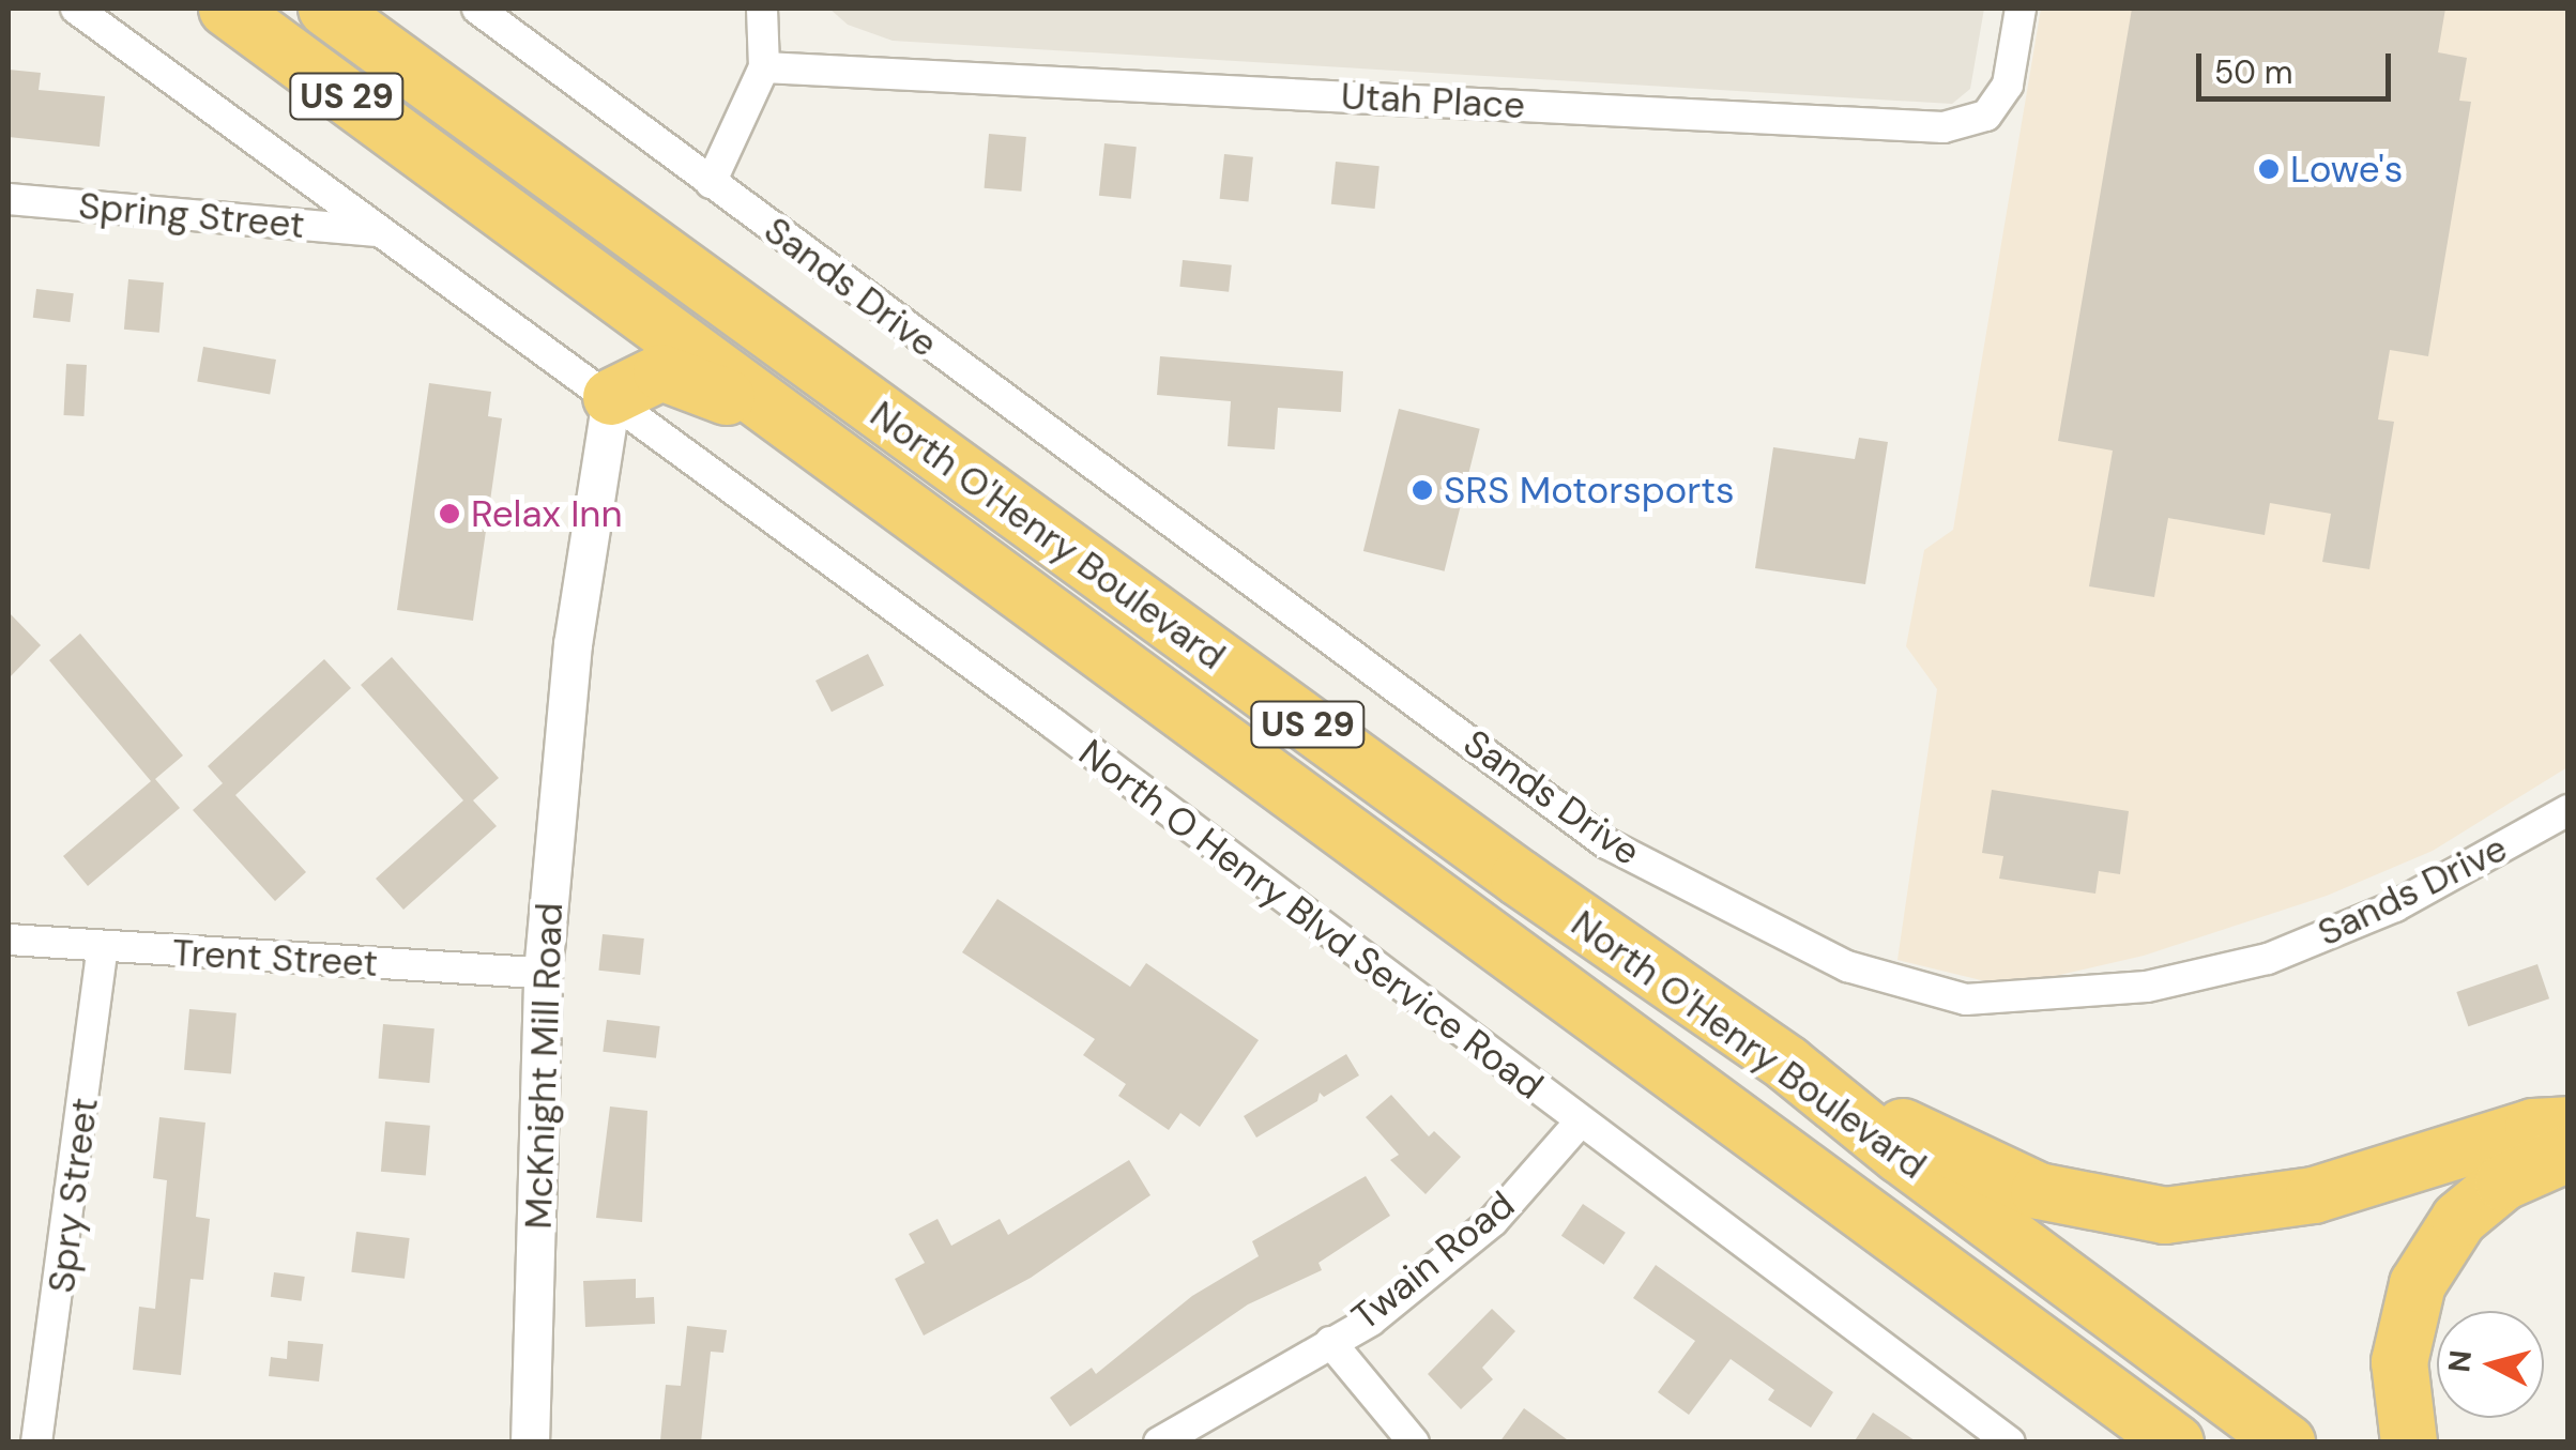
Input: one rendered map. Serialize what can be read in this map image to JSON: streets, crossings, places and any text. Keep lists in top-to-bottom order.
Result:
{
  "streets": {
    "highway": ["US 29", "North O'Henry Boulevard"],
    "street": [
      "Utah Place",
      "Spring Street",
      "Sands Drive",
      "North O Henry Blvd Service Road",
      "Trent Street",
      "McKnight Mill Road",
      "Spry Street",
      "Twain Road"
    ]
  },
  "crossings": [
    ["North O Henry Blvd Service Road", "McKnight Mill Road"],
    ["North O Henry Blvd Service Road", "Twain Road"],
    ["Trent Street", "McKnight Mill Road"],
    ["Trent Street", "Spry Street"]
  ],
  "places": ["Lowe's", "SRS Motorsports", "Relax Inn"],
  "scale_bar": "50 m",
  "north": "left"
}
